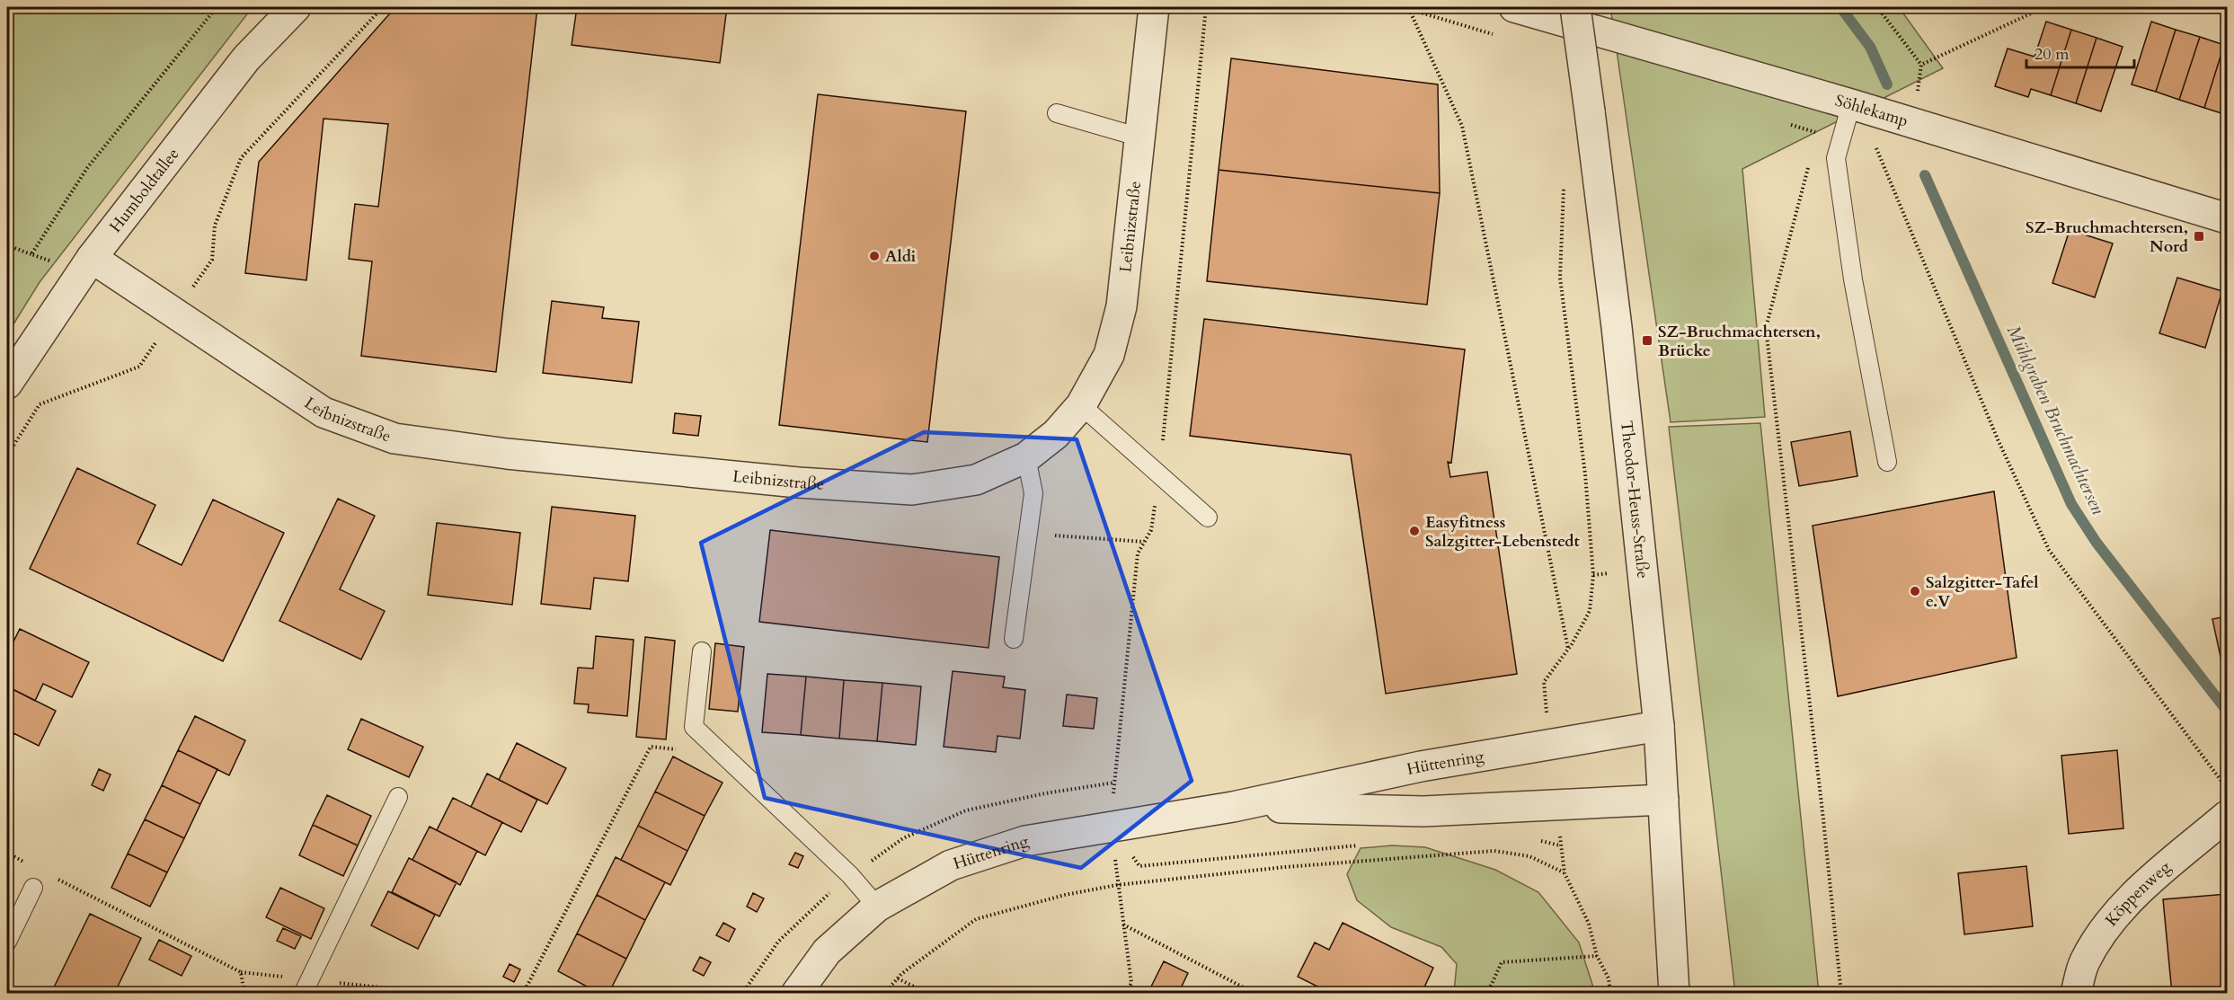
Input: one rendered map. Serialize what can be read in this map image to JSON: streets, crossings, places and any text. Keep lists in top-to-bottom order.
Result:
{
  "streets": {
    "street": [
      "Söhlekamp",
      "Humboldtallee",
      "Leibnizstraße",
      "Theodor-Heuss-Straße",
      "Hüttenring",
      "Köppenweg"
    ]
  },
  "crossings": [
    ["Humboldtallee", "Leibnizstraße"],
    ["Theodor-Heuss-Straße", "Hüttenring"]
  ],
  "water": ["Mühlgraben Bruchmachtersen"],
  "places": {
    "transit": ["SZ-Bruchmachtersen, Nord", "SZ-Bruchmachtersen, Brücke"],
    "other": ["Aldi", "Easyfitness Salzgitter-Lebenstedt", "Salzgitter-Tafel e.V"]
  },
  "scale_bar": "20 m"
}
